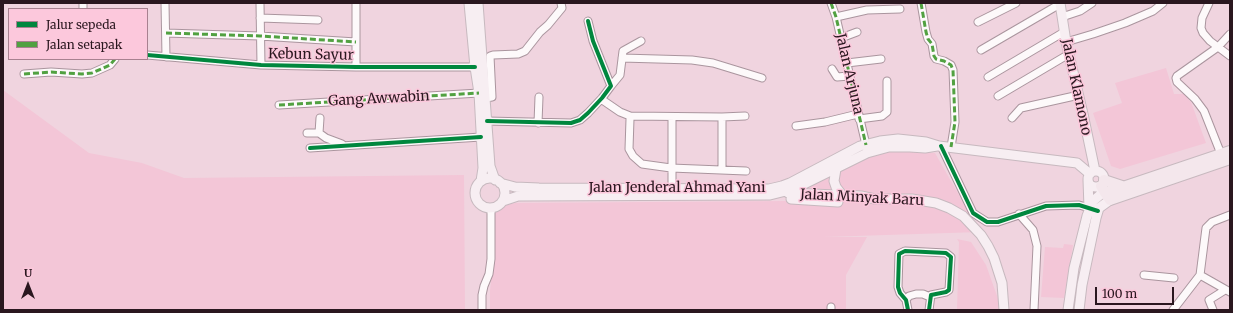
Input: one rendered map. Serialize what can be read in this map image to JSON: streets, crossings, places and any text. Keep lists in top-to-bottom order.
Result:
{
  "streets": {
    "main road": ["Jalan Klamono", "Jalan Jenderal Ahmad Yani", "Jalan Minyak Baru"],
    "street": ["Kebun Sayur", "Jalan Arjuna", "Gang Awwabin"]
  },
  "crossings": [
    ["Jalan Arjuna", "Jalan Jenderal Ahmad Yani"],
    ["Jalan Klamono", "Jalan Jenderal Ahmad Yani"],
    ["Jalan Jenderal Ahmad Yani", "Jalan Minyak Baru"]
  ],
  "legend": ["Jalur sepeda", "Jalan setapak"],
  "scale_bar": "100 m",
  "north": "top"
}
